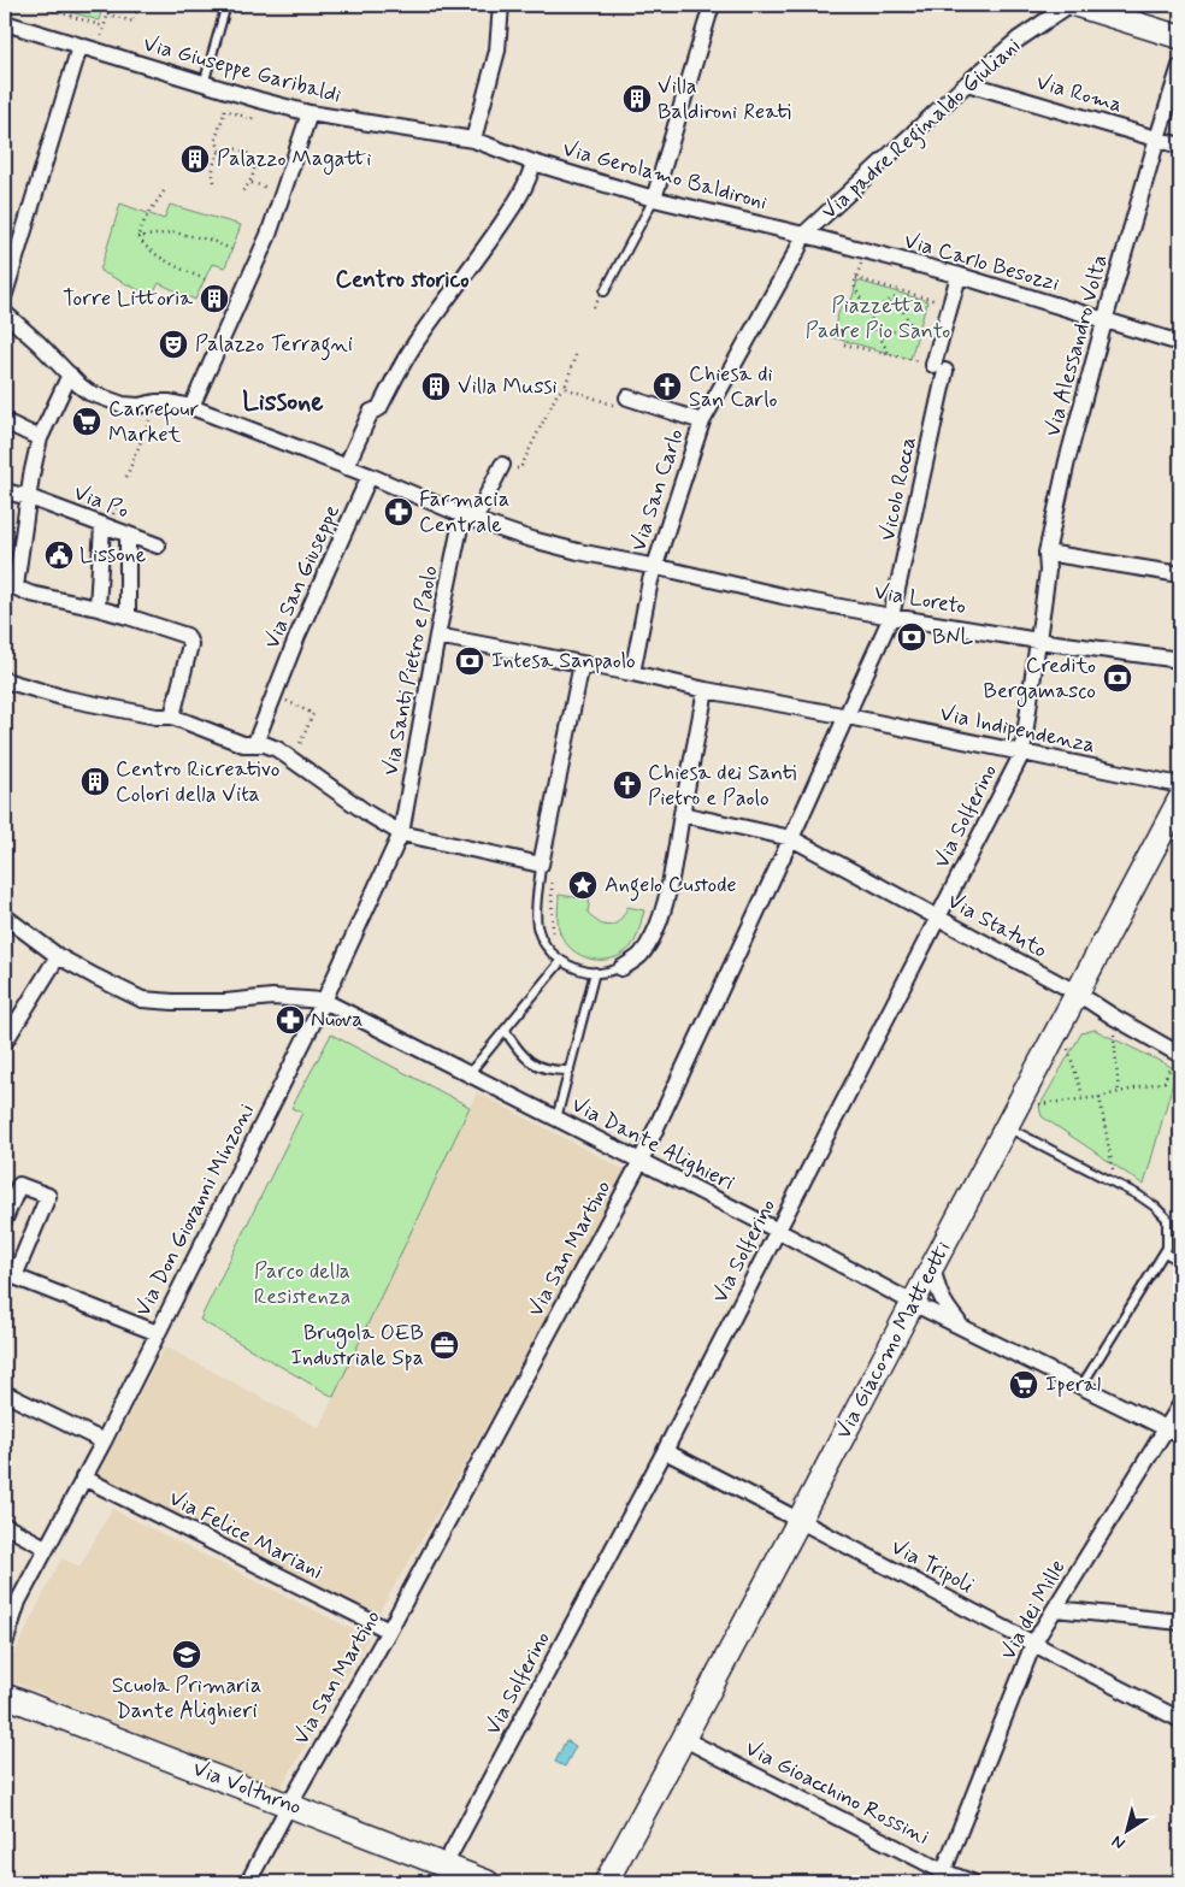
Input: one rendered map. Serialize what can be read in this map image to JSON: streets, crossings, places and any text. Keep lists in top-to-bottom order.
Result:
{
  "streets": {
    "street": [
      "Via Giuseppe Garibaldi",
      "Via Roma",
      "Via padre Reginaldo Giuliani",
      "Via Gerolamo Baldironi",
      "Via Carlo Besozzi",
      "Via Alessandro Volta",
      "Vicolo Rocca",
      "Via San Carlo",
      "Via Po",
      "Via San Giuseppe",
      "Via Loreto",
      "Via Santi Pietro e Paolo",
      "Via Indipendenza",
      "Via Solferino",
      "Via Statuto",
      "Via Dante Alighieri",
      "Via Don Giovanni Minzoni",
      "Via San Martino",
      "Via Giacomo Matteotti",
      "Via Felice Mariani",
      "Via Tripoli",
      "Via dei Mille",
      "Via Volturno",
      "Via Gioacchino Rossini"
    ]
  },
  "crossings": [
    ["Via Giuseppe Garibaldi", "Via Gerolamo Baldironi"],
    ["Via Roma", "Via padre Reginaldo Giuliani"],
    ["Via Roma", "Via Alessandro Volta"],
    ["Via padre Reginaldo Giuliani", "Via Gerolamo Baldironi"],
    ["Via padre Reginaldo Giuliani", "Via Carlo Besozzi"],
    ["Via padre Reginaldo Giuliani", "Via San Carlo"],
    ["Via Gerolamo Baldironi", "Via Carlo Besozzi"],
    ["Via Gerolamo Baldironi", "Via San Carlo"],
    ["Via Carlo Besozzi", "Via Alessandro Volta"],
    ["Via Carlo Besozzi", "Via San Carlo"],
    ["Via Alessandro Volta", "Via Loreto"],
    ["Via Alessandro Volta", "Via Solferino"],
    ["Vicolo Rocca", "Via Loreto"],
    ["Vicolo Rocca", "Via San Martino"],
    ["Via San Carlo", "Via Loreto"],
    ["Via San Carlo", "Via Indipendenza"],
    ["Via San Giuseppe", "Via Loreto"],
    ["Via Loreto", "Via Santi Pietro e Paolo"],
    ["Via Loreto", "Via Solferino"],
    ["Via Loreto", "Via San Martino"],
    ["Via Santi Pietro e Paolo", "Via Indipendenza"],
    ["Via Santi Pietro e Paolo", "Via Don Giovanni Minzoni"],
    ["Via Indipendenza", "Via Solferino"],
    ["Via Indipendenza", "Via San Martino"],
    ["Via Solferino", "Via Statuto"],
    ["Via Solferino", "Via Dante Alighieri"],
    ["Via Solferino", "Via Tripoli"],
    ["Via Solferino", "Via Volturno"],
    ["Via Statuto", "Via San Martino"],
    ["Via Statuto", "Via Giacomo Matteotti"],
    ["Via Dante Alighieri", "Via Don Giovanni Minzoni"],
    ["Via Dante Alighieri", "Via San Martino"],
    ["Via Dante Alighieri", "Via Giacomo Matteotti"],
    ["Via Dante Alighieri", "Via dei Mille"],
    ["Via Don Giovanni Minzoni", "Via Felice Mariani"],
    ["Via San Martino", "Via Felice Mariani"],
    ["Via San Martino", "Via Volturno"],
    ["Via Giacomo Matteotti", "Via Tripoli"],
    ["Via Giacomo Matteotti", "Via Gioacchino Rossini"],
    ["Via Tripoli", "Via dei Mille"],
    ["Via dei Mille", "Via Gioacchino Rossini"]
  ],
  "districts": ["Centro storico", "Lissone"],
  "parks": ["Piazzetta Padre Pio Santo", "Parco della Resistenza"],
  "places": {
    "building": [
      "Villa Baldironi Reati",
      "Palazzo Magatti",
      "Torre Littoria",
      "Villa Mussi",
      "Centro Ricreativo Colori della Vita"
    ],
    "theatre": ["Palazzo Terragni"],
    "church": ["Chiesa di San Carlo", "Chiesa dei Santi Pietro e Paolo"],
    "supermarket": ["Carrefour Market", "Iperal"],
    "pharmacy": ["Farmacia Centrale", "Nuova"],
    "public building": ["Lissone"],
    "bank": ["BNL", "Intesa Sanpaolo", "Credito Bergamasco"],
    "place": ["Angelo Custode"],
    "office": ["Brugola OEB Industriale Spa"],
    "school or university": ["Scuola Primaria Dante Alighieri"]
  },
  "north": "bottom left"
}
